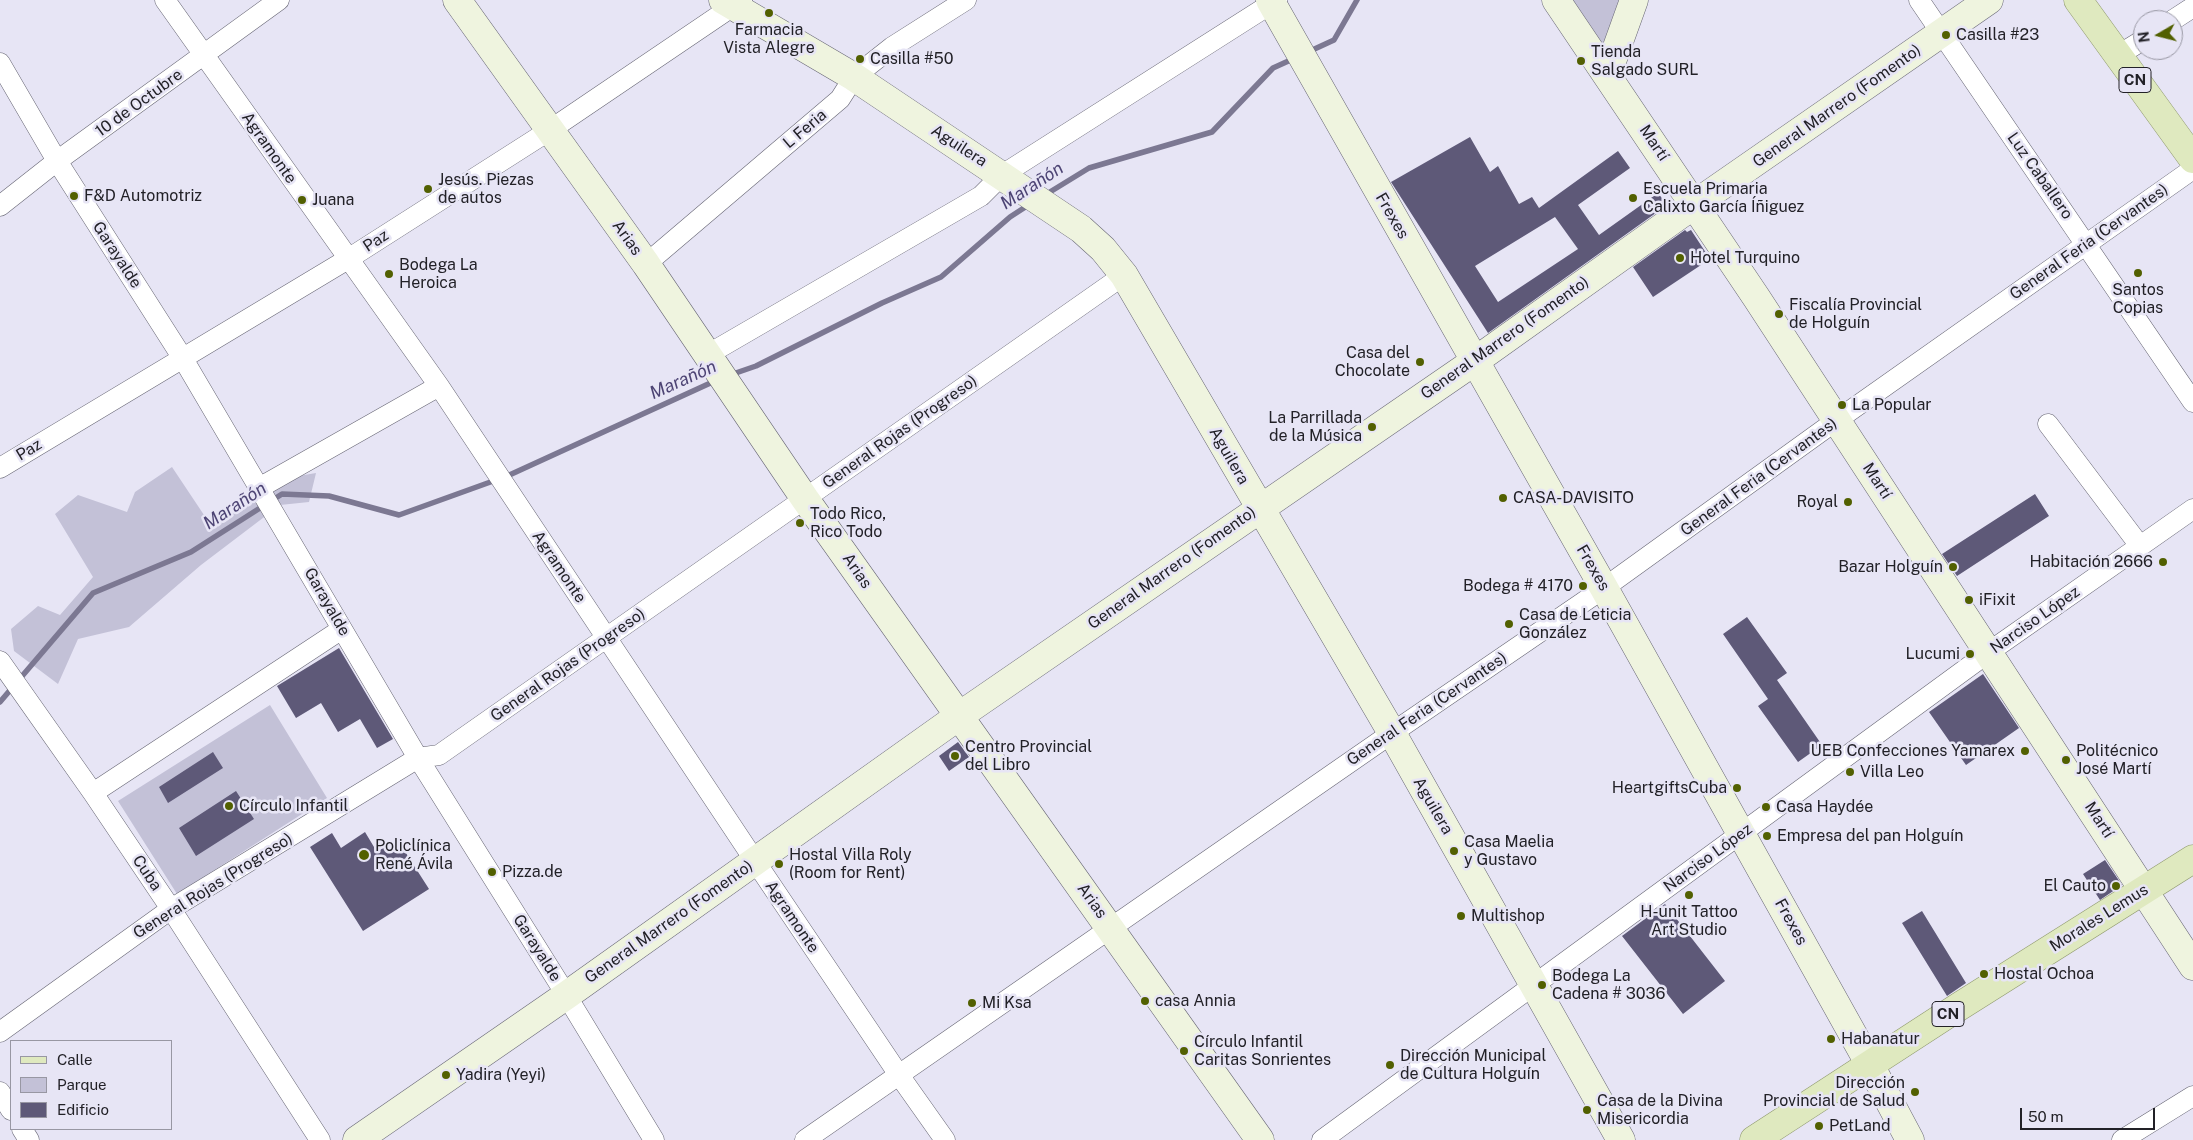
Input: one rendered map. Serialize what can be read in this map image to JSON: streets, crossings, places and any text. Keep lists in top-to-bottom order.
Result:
{
  "streets": {
    "main road": ["CN", "Morales Lemus"],
    "street": [
      "10 de Octubre",
      "General Marrero (Fomento)",
      "L Feria",
      "Martí",
      "Aguilera",
      "Agramonte",
      "Luz Caballero",
      "Frexes",
      "Arias",
      "Paz",
      "General Feria (Cervantes)",
      "Garayalde",
      "General Rojas (Progreso)",
      "Narciso López",
      "Cuba"
    ]
  },
  "crossings": [
    ["10 de Octubre", "Agramonte"],
    ["10 de Octubre", "Garayalde"],
    ["General Marrero (Fomento)", "Martí"],
    ["General Marrero (Fomento)", "Aguilera"],
    ["General Marrero (Fomento)", "Agramonte"],
    ["General Marrero (Fomento)", "Luz Caballero"],
    ["General Marrero (Fomento)", "Frexes"],
    ["General Marrero (Fomento)", "Arias"],
    ["General Marrero (Fomento)", "Garayalde"],
    ["L Feria", "Aguilera"],
    ["L Feria", "Arias"],
    ["Martí", "General Feria (Cervantes)"],
    ["Martí", "Narciso López"],
    ["Martí", "Morales Lemus"],
    ["Aguilera", "Paz"],
    ["Aguilera", "General Feria (Cervantes)"],
    ["Aguilera", "General Rojas (Progreso)"],
    ["Aguilera", "Narciso López"],
    ["Agramonte", "Paz"],
    ["Agramonte", "General Feria (Cervantes)"],
    ["Agramonte", "General Rojas (Progreso)"],
    ["Luz Caballero", "General Feria (Cervantes)"],
    ["Frexes", "General Feria (Cervantes)"],
    ["Frexes", "Narciso López"],
    ["Frexes", "Morales Lemus"],
    ["Arias", "Paz"],
    ["Arias", "General Feria (Cervantes)"],
    ["Arias", "General Rojas (Progreso)"],
    ["Paz", "Garayalde"],
    ["Garayalde", "General Rojas (Progreso)"],
    ["General Rojas (Progreso)", "Cuba"]
  ],
  "water": ["Marañón"],
  "places": [
    "Farmacia Vista Alegre",
    "Casilla #23",
    "Casilla #50",
    "Tienda Salgado SURL",
    "Jesús. Piezas de autos",
    "F&D Automotriz",
    "Escuela Primaria Calixto García Íñiguez",
    "Juana",
    "Hotel Turquino",
    "Santos Copias",
    "Bodega La Heroica",
    "Fiscalía Provincial de Holguín",
    "Casa del Chocolate",
    "La Popular",
    "La Parrillada de la Música",
    "CASA-DAVISITO",
    "Royal",
    "Todo Rico, Rico Todo",
    "Habitación 2666",
    "Bazar Holguín",
    "Bodega # 4170",
    "iFixit",
    "Casa de Leticia González",
    "Lucumi",
    "UEB Confecciones Yamarex",
    "Centro Provincial del Libro",
    "Politécnico José Martí",
    "Villa Leo",
    "HeartgiftsCuba",
    "Círculo Infantil",
    "Casa Haydée",
    "Empresa del pan Holguín",
    "Casa Maelia y Gustavo",
    "Policlínica René Ávila",
    "Hostal Villa Roly (Room for Rent)",
    "Pizza.de",
    "El Cauto",
    "H-unit Tattoo Art Studio",
    "Multishop",
    "Hostal Ochoa",
    "Bodega La Cadena # 3036",
    "casa Annia",
    "Mi Ksa",
    "Habanatur",
    "Círculo Infantil Caritas Sonrientes",
    "Dirección Municipal de Cultura Holguín",
    "Yadira (Yeyi)",
    "Dirección Provincial de Salud",
    "Casa de la Divina Misericordia",
    "PetLand"
  ],
  "legend": ["Calle", "Parque", "Edificio"],
  "scale_bar": "50 m",
  "north": "left"
}
